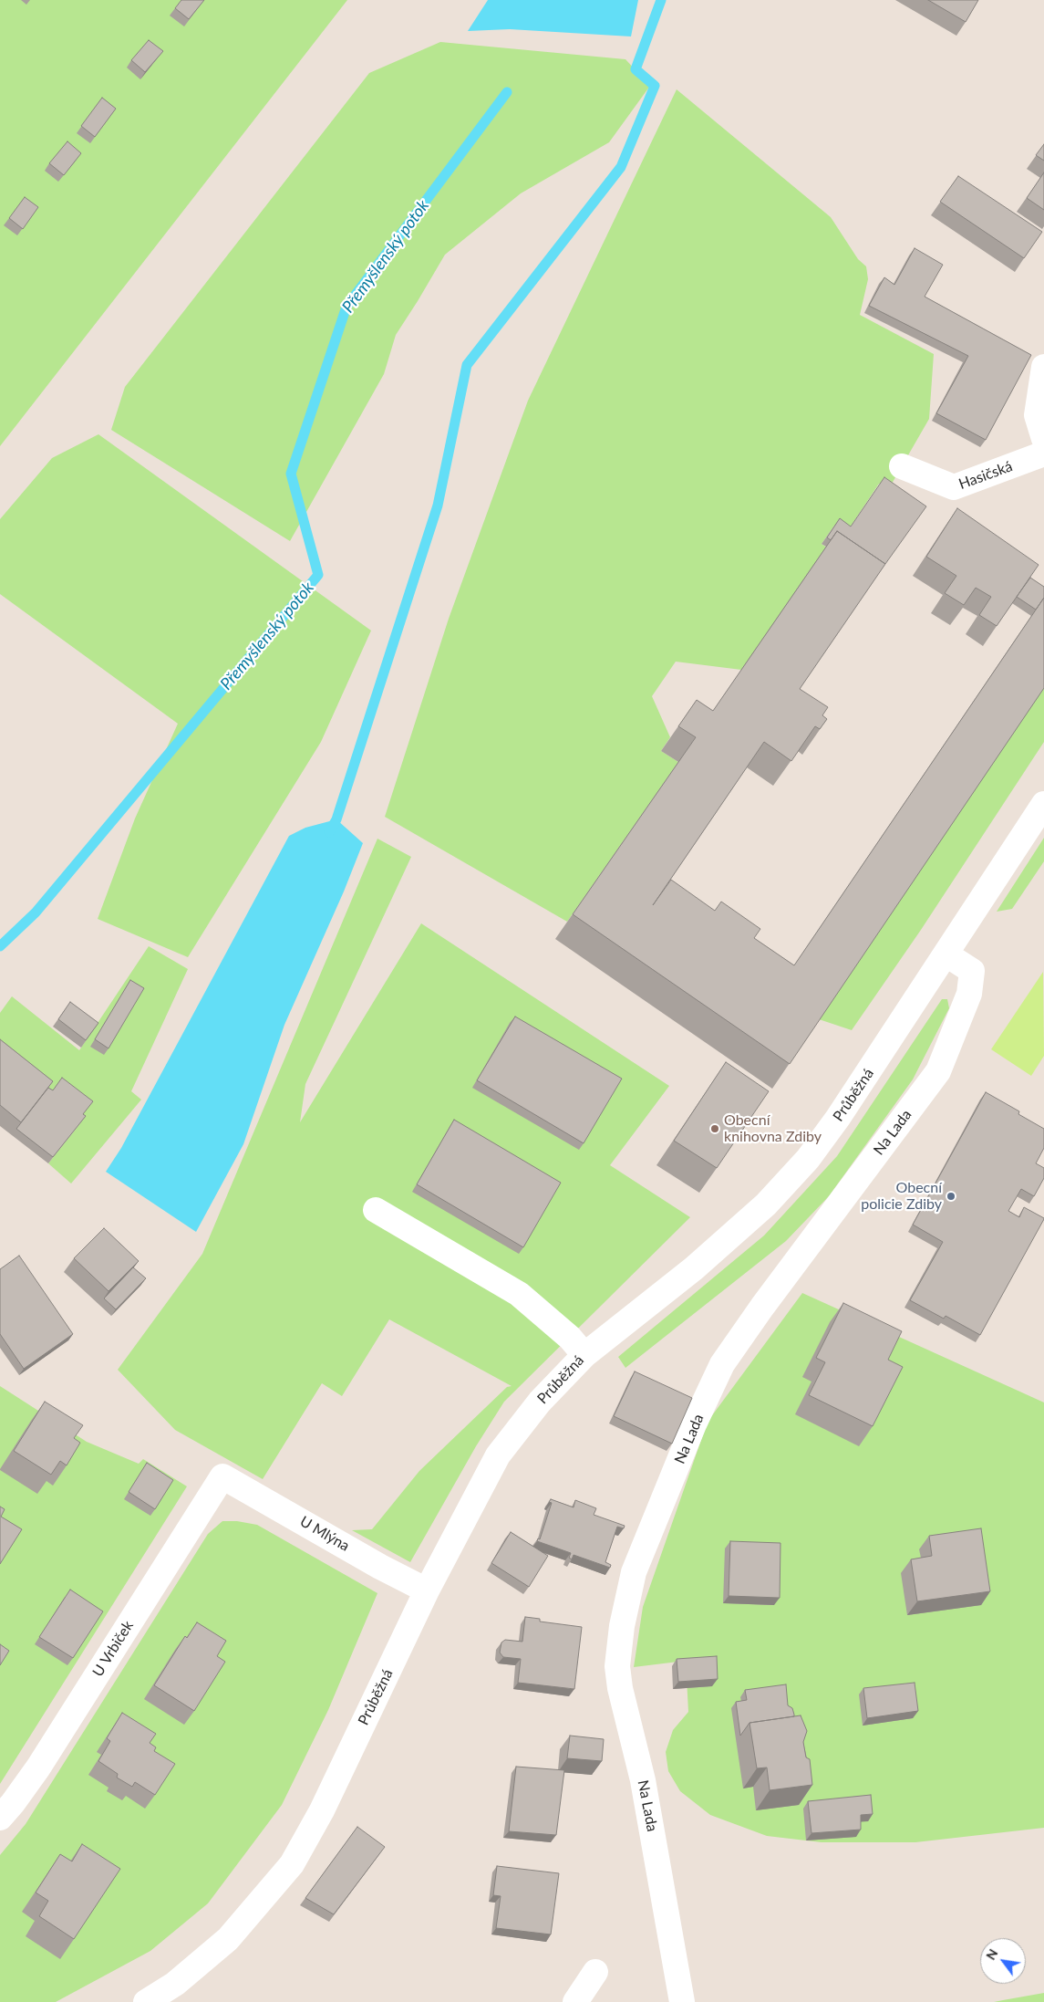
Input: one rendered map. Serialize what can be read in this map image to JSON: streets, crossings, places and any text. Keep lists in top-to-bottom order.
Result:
{
  "streets": {
    "street": [
      "Hasičská",
      "Průběžná",
      "Na Lada",
      "U Mlýna",
      "U Vrbiček"
    ]
  },
  "crossings": [
    ["Průběžná", "Na Lada"],
    ["Průběžná", "U Mlýna"],
    ["U Mlýna", "U Vrbiček"]
  ],
  "water": ["Přemyšlenský potok"],
  "places": ["Obecní knihovna Zdiby", "Obecní policie Zdiby"],
  "north": "top left"
}
